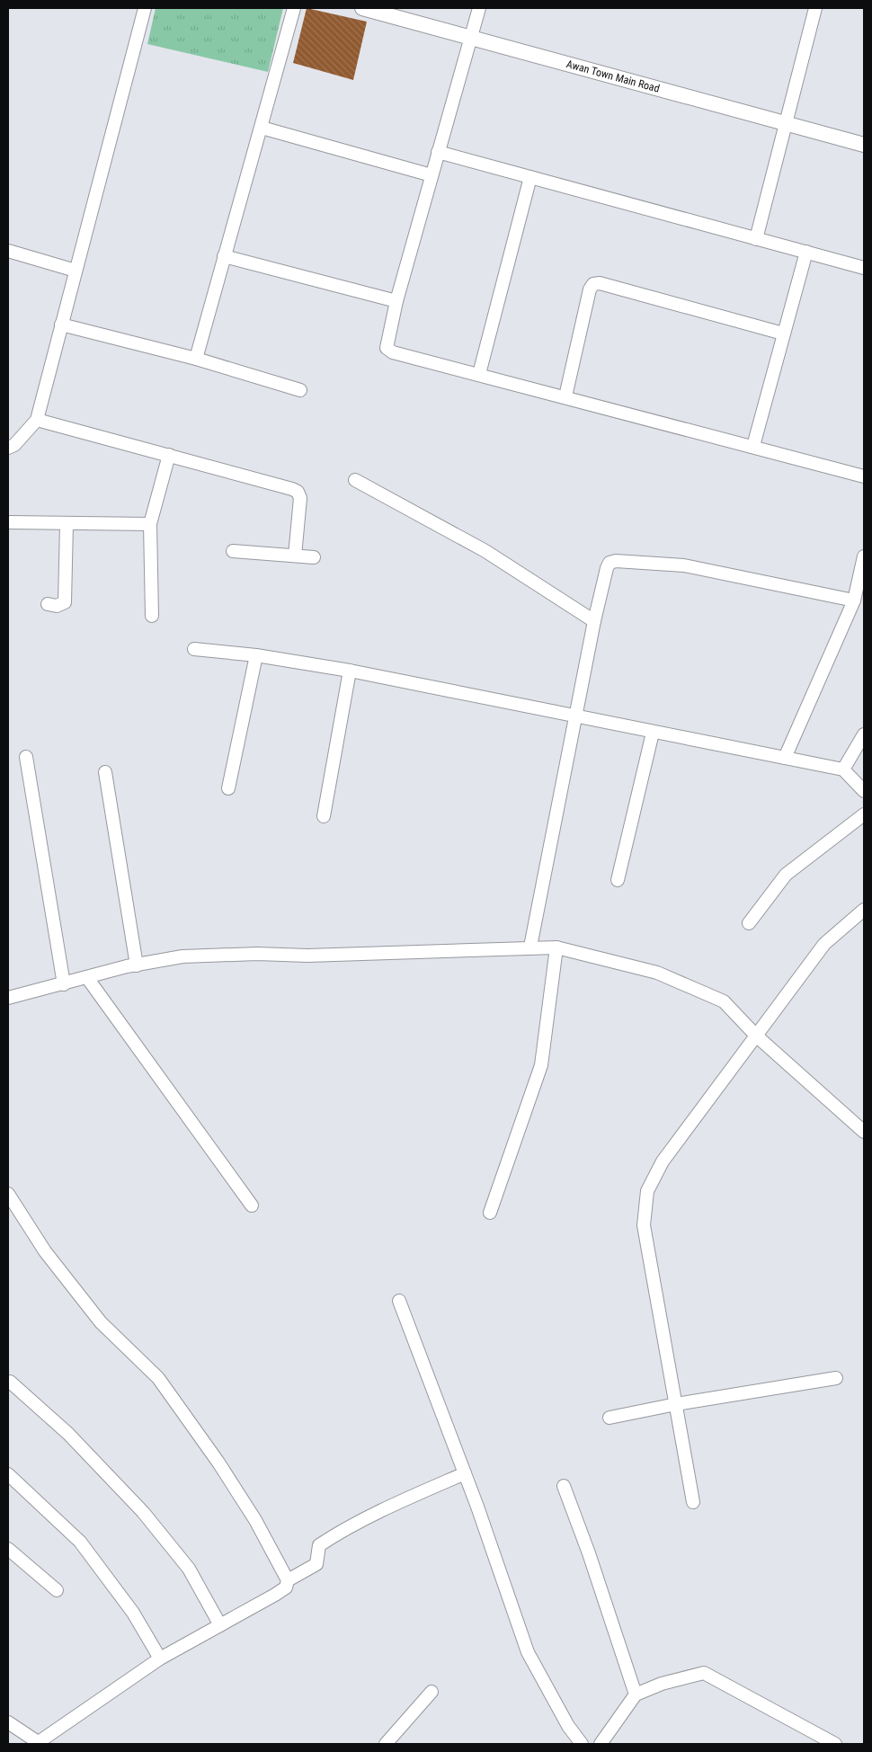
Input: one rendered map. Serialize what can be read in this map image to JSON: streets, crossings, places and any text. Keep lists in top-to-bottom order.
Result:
{
  "streets": {
    "street": ["Awan Town Main Road"]
  }
}
